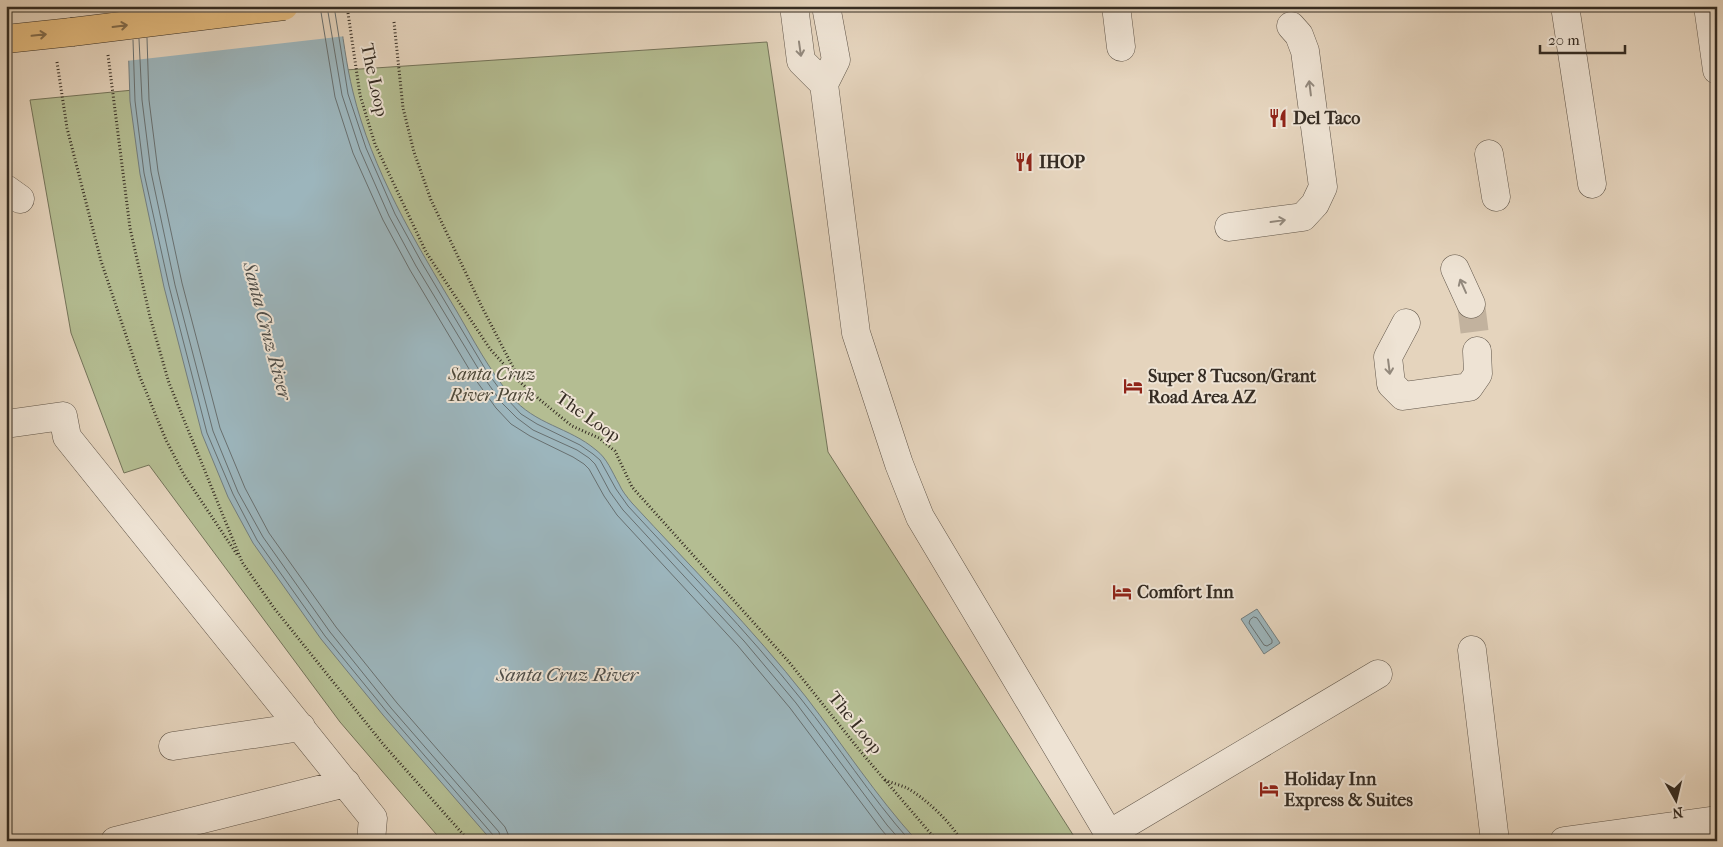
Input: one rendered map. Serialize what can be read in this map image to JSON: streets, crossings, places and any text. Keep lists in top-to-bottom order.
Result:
{
  "streets": {
    "path": ["The Loop"]
  },
  "water": ["Santa Cruz River"],
  "parks": ["Santa Cruz River Park"],
  "places": {
    "restaurant": ["Del Taco", "IHOP"],
    "hotel": ["Super 8 Tucson/Grant Road Area AZ", "Comfort Inn", "Holiday Inn Express & Suites"]
  },
  "scale_bar": "20 m",
  "north": "bottom"
}
